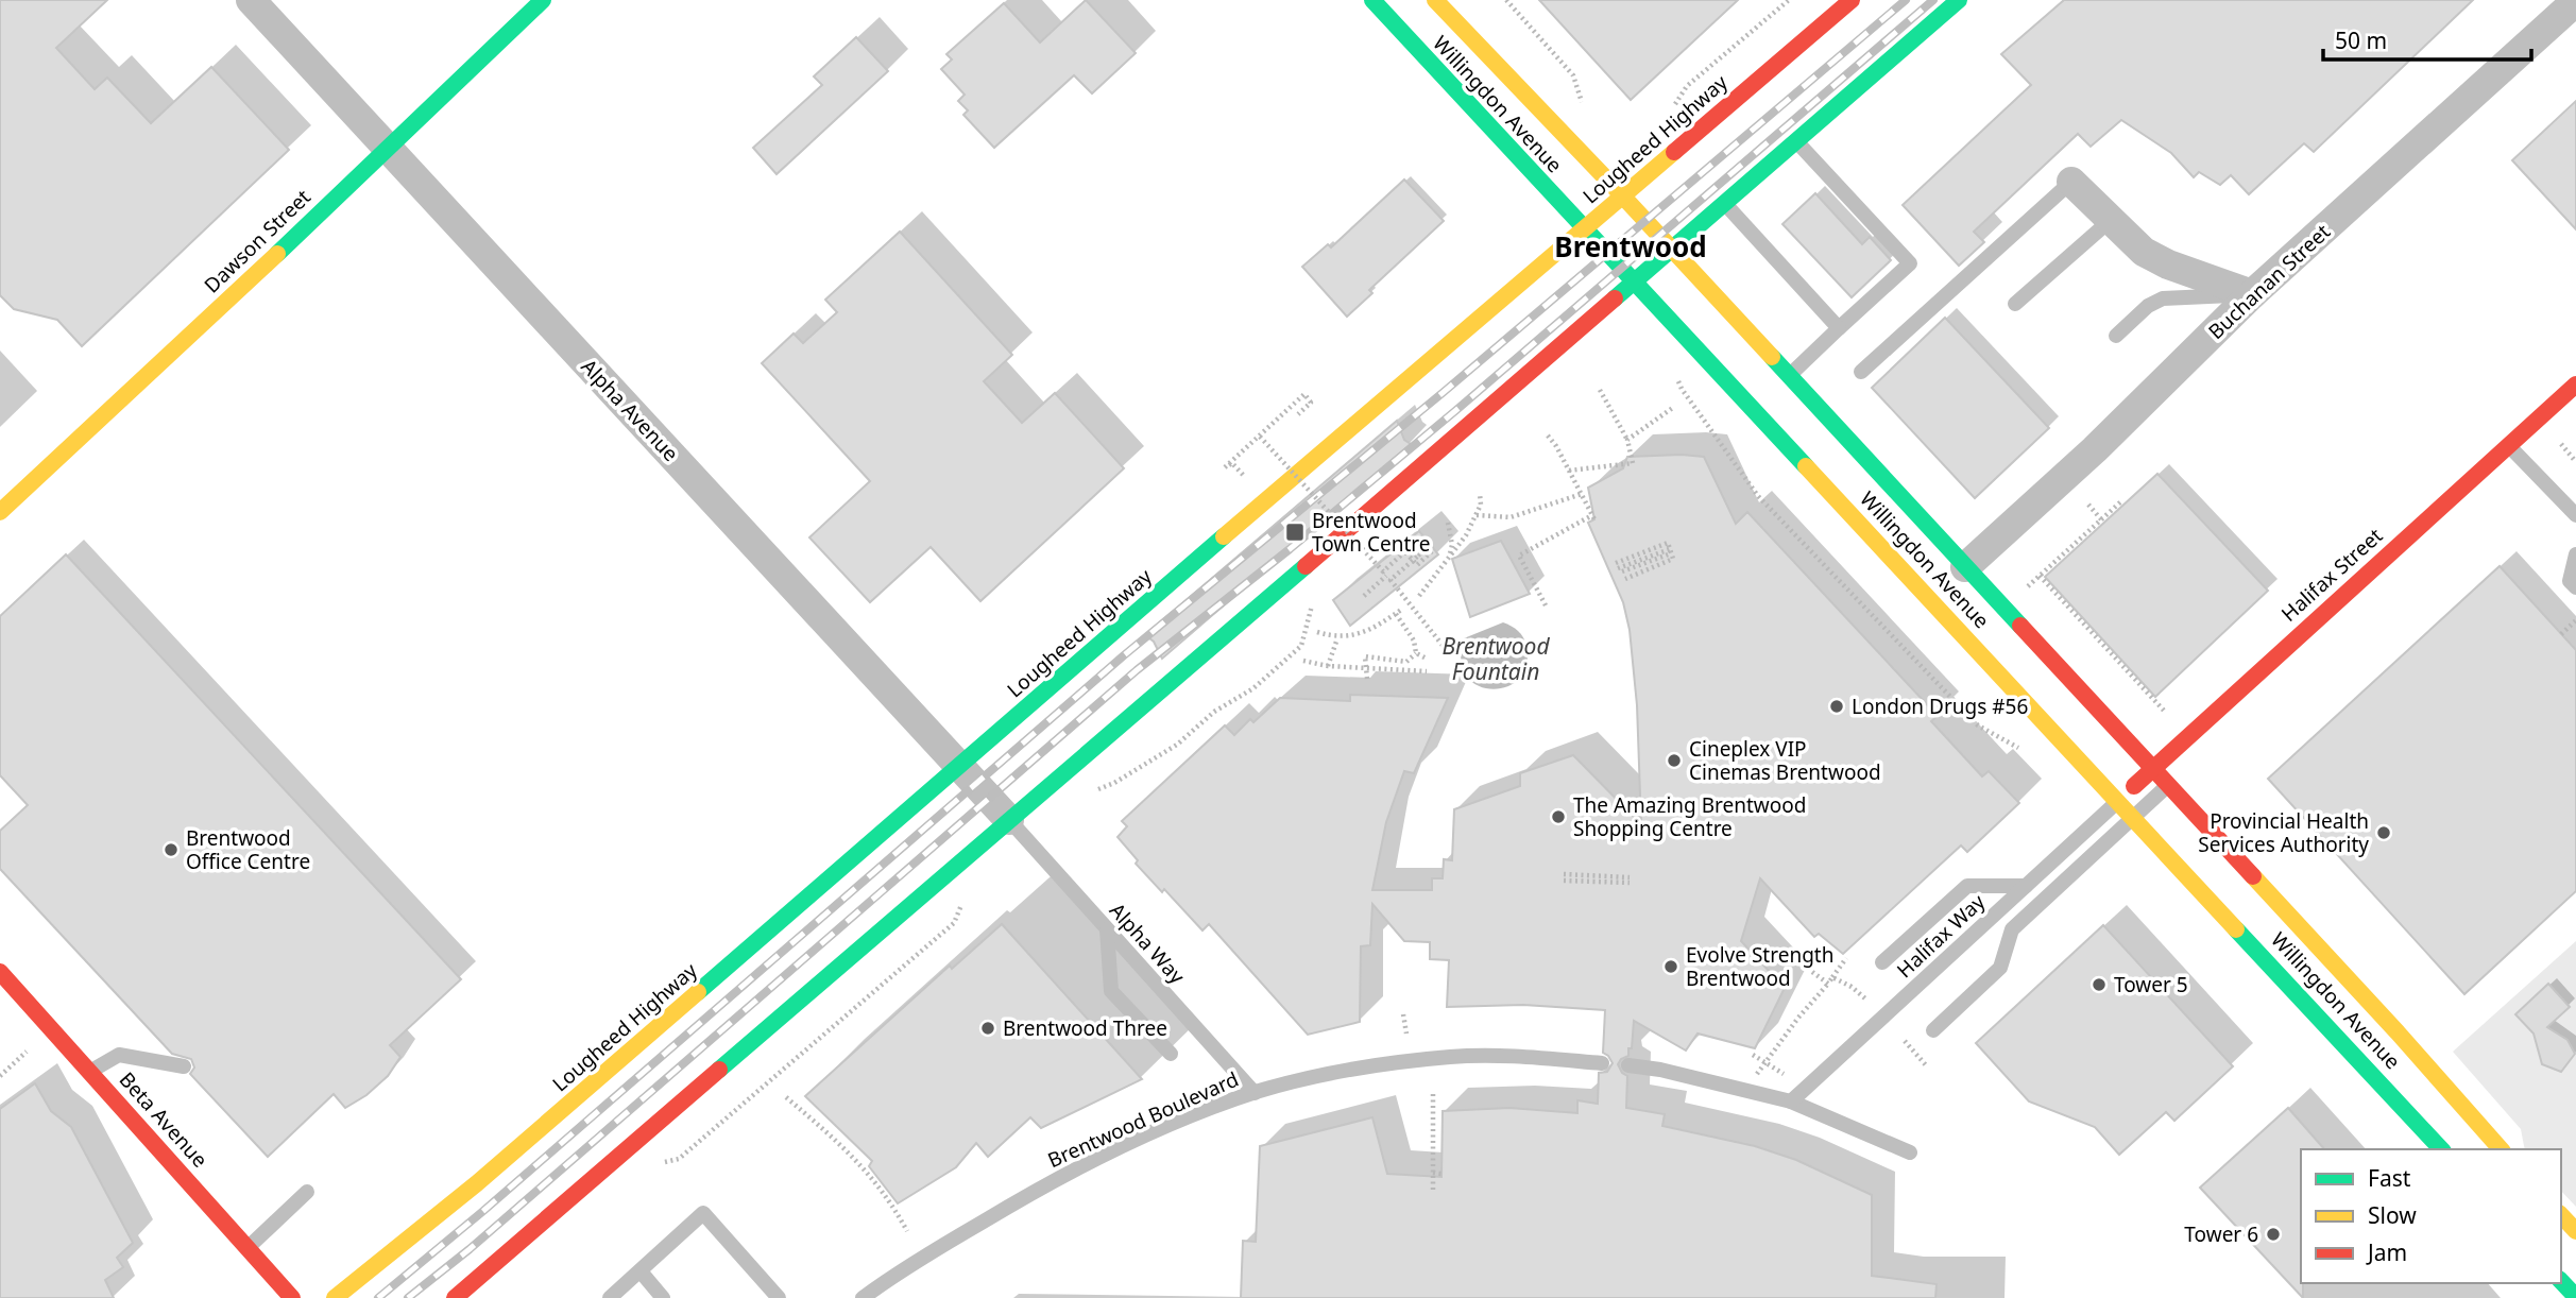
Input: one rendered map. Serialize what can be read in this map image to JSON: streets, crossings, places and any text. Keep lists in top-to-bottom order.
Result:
{
  "streets": {
    "main road": [
      "Willingdon Avenue",
      "Lougheed Highway",
      "Dawson Street",
      "Halifax Street",
      "Beta Avenue"
    ],
    "street": ["Buchanan Street", "Alpha Avenue"],
    "lane": ["Halifax Way", "Alpha Way", "Brentwood Boulevard"]
  },
  "crossings": [
    ["Willingdon Avenue", "Lougheed Highway"],
    ["Willingdon Avenue", "Buchanan Street"],
    ["Willingdon Avenue", "Halifax Street"],
    ["Willingdon Avenue", "Halifax Way"],
    ["Lougheed Highway", "Alpha Avenue"],
    ["Dawson Street", "Alpha Avenue"],
    ["Alpha Avenue", "Alpha Way"],
    ["Halifax Street", "Halifax Way"],
    ["Alpha Way", "Brentwood Boulevard"]
  ],
  "districts": ["Brentwood"],
  "water": ["Brentwood Fountain"],
  "places": {
    "transit": ["Brentwood Town Centre"],
    "other": [
      "London Drugs #56",
      "Cineplex VIP Cinemas Brentwood",
      "The Amazing Brentwood Shopping Centre",
      "Provincial Health Services Authority",
      "Brentwood Office Centre",
      "Evolve Strength Brentwood",
      "Tower 5",
      "Brentwood Three",
      "Tower 6"
    ]
  },
  "legend": ["Fast", "Slow", "Jam"],
  "scale_bar": "50 m"
}
